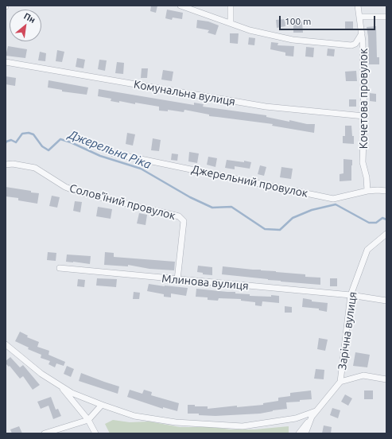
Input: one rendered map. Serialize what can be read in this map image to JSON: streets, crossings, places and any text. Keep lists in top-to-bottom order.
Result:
{
  "streets": {
    "street": [
      "Комунальна вулиця",
      "Кочетова провулок",
      "Джерельний провулок",
      "Солов'їний провулок",
      "Млинова вулиця",
      "Зарічна вулиця"
    ]
  },
  "crossings": [
    ["Комунальна вулиця", "Кочетова провулок"],
    ["Кочетова провулок", "Джерельний провулок"],
    ["Солов'їний провулок", "Млинова вулиця"],
    ["Млинова вулиця", "Зарічна вулиця"]
  ],
  "water": ["Джерельна Ріка"],
  "scale_bar": "100 m",
  "north": "top right"
}
